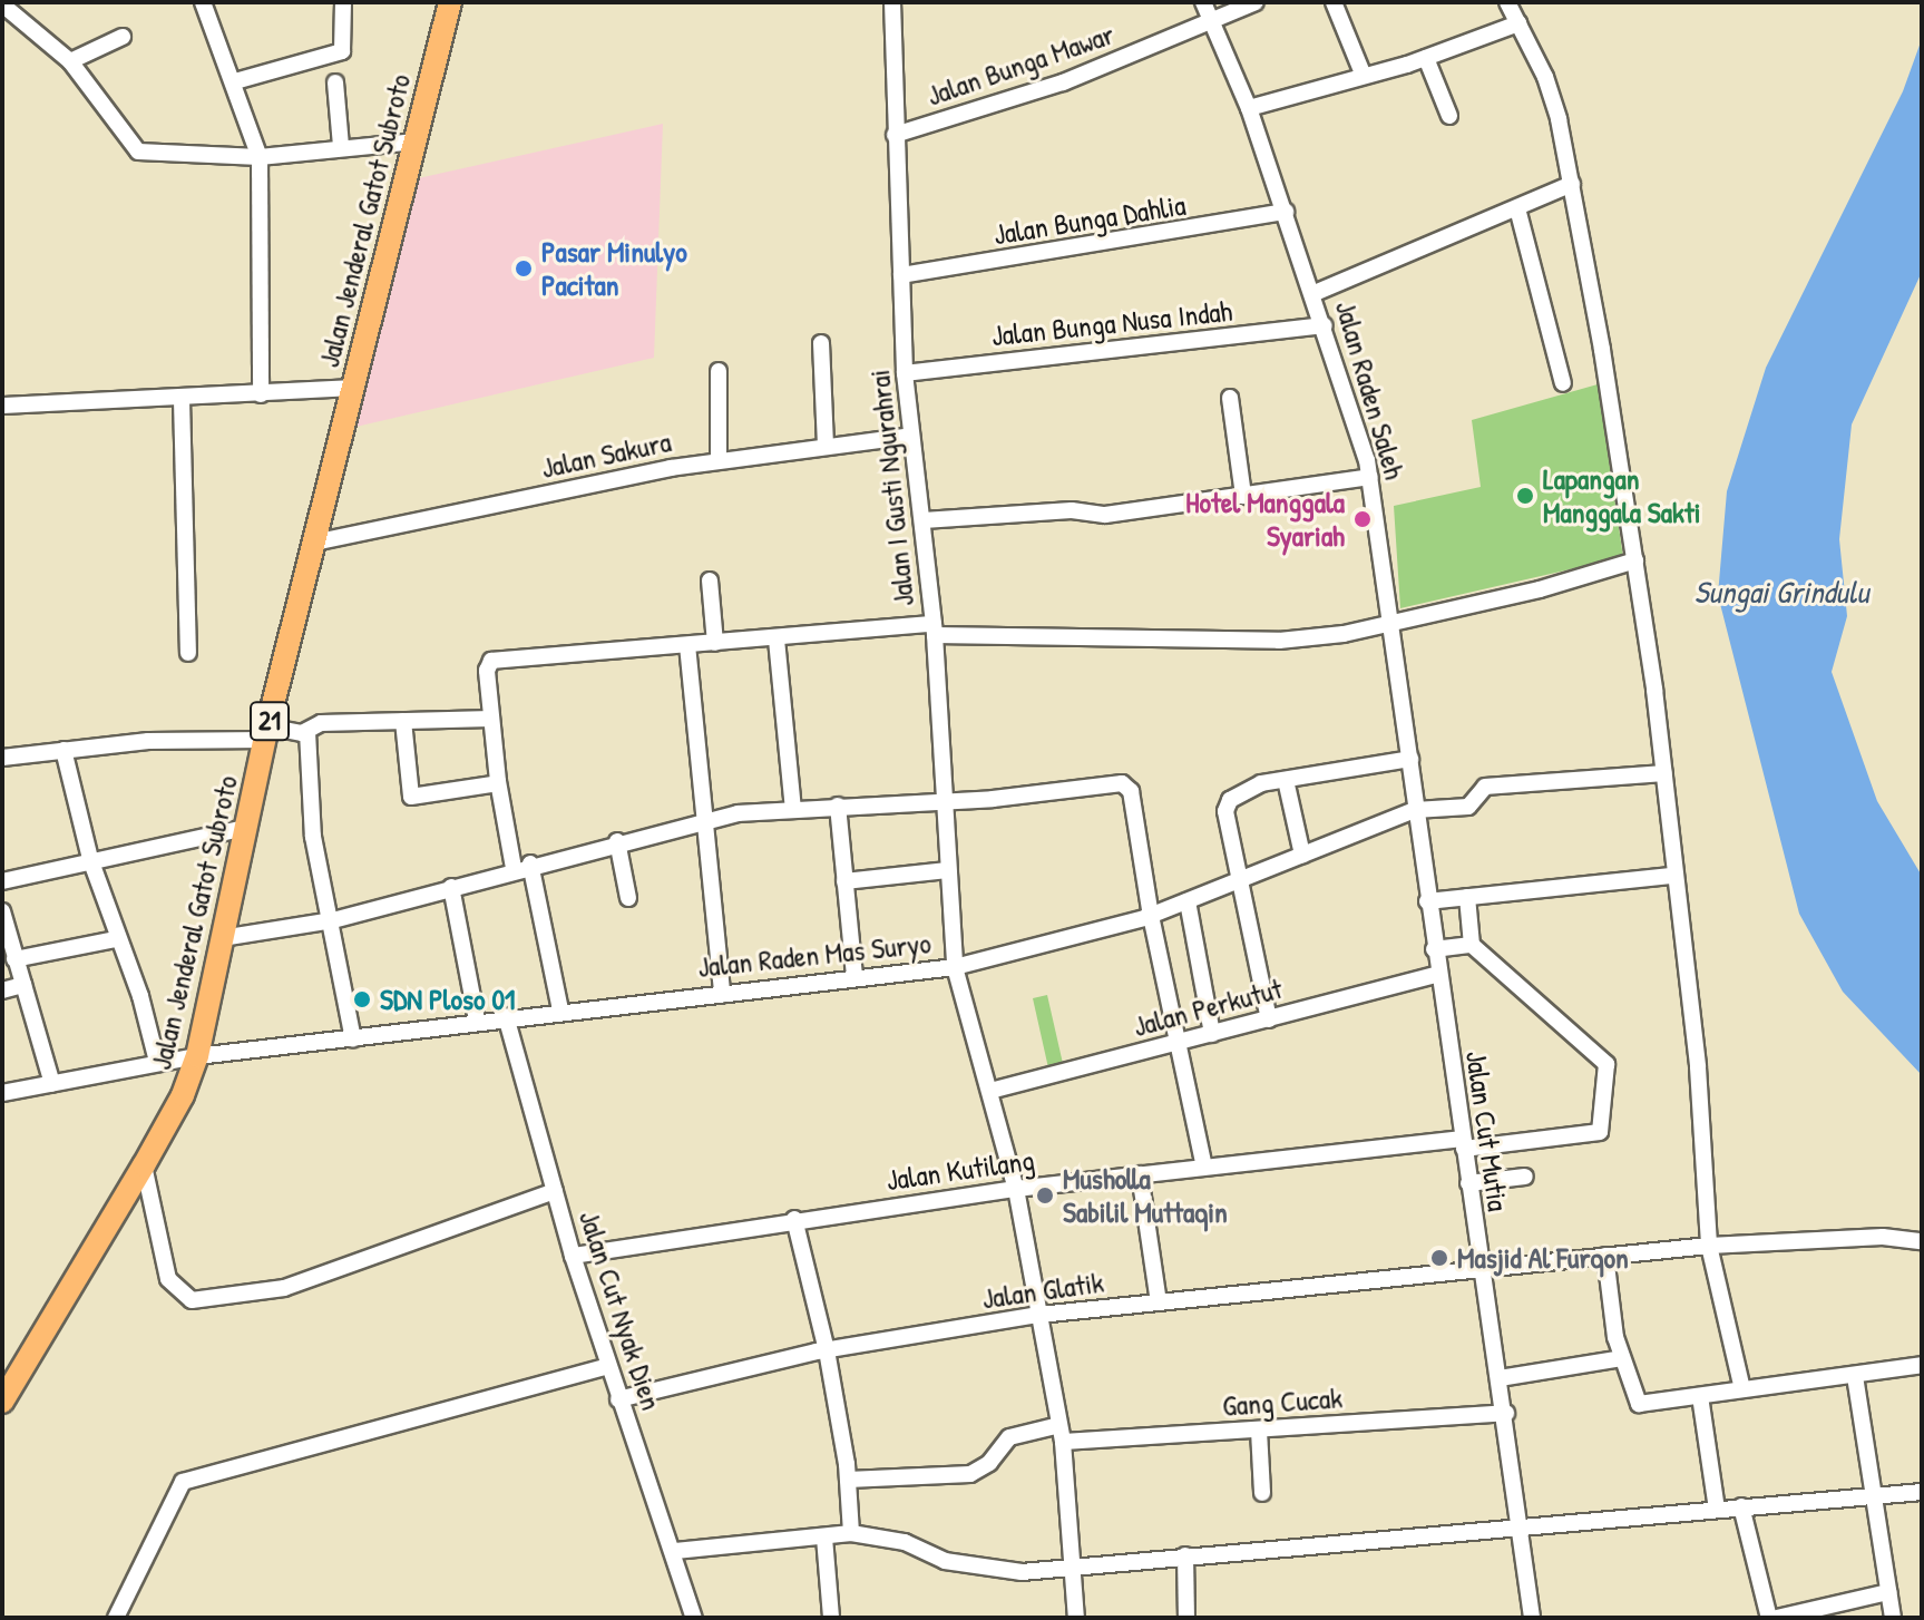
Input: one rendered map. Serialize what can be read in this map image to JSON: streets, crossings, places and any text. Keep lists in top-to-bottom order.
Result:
{
  "streets": {
    "highway": ["Jalan Jenderal Gatot Subroto", "21"],
    "street": [
      "Jalan Bunga Mawar",
      "Jalan Bunga Dahlia",
      "Jalan Bunga Nusa Indah",
      "Jalan Raden Saleh",
      "Jalan Sakura",
      "Jalan I Gusti Ngurahrai",
      "Jalan Raden Mas Suryo",
      "Jalan Perkutut",
      "Jalan Cut Mutia",
      "Jalan Kutilang",
      "Jalan Glatik",
      "Jalan Cut Nyak Dien",
      "Gang Cucak"
    ]
  },
  "crossings": [
    ["Jalan Bunga Mawar", "Jalan Raden Saleh"],
    ["Jalan Bunga Mawar", "Jalan I Gusti Ngurahrai"],
    ["Jalan Bunga Dahlia", "Jalan Raden Saleh"],
    ["Jalan Bunga Dahlia", "Jalan I Gusti Ngurahrai"],
    ["Jalan Jenderal Gatot Subroto", "Jalan Sakura"],
    ["Jalan Jenderal Gatot Subroto", "Jalan Raden Mas Suryo"],
    ["Jalan Bunga Nusa Indah", "Jalan Raden Saleh"],
    ["Jalan Bunga Nusa Indah", "Jalan I Gusti Ngurahrai"],
    ["Jalan Raden Saleh", "Jalan Raden Mas Suryo"],
    ["Jalan Raden Saleh", "Jalan Cut Mutia"],
    ["Jalan Sakura", "Jalan I Gusti Ngurahrai"],
    ["Jalan I Gusti Ngurahrai", "Jalan Raden Mas Suryo"],
    ["Jalan I Gusti Ngurahrai", "Jalan Perkutut"],
    ["Jalan I Gusti Ngurahrai", "Jalan Kutilang"],
    ["Jalan I Gusti Ngurahrai", "Jalan Glatik"],
    ["Jalan I Gusti Ngurahrai", "Gang Cucak"],
    ["Jalan Raden Mas Suryo", "Jalan Cut Mutia"],
    ["Jalan Raden Mas Suryo", "Jalan Cut Nyak Dien"],
    ["Jalan Perkutut", "Jalan Cut Mutia"],
    ["Jalan Cut Mutia", "Jalan Kutilang"],
    ["Jalan Cut Mutia", "Jalan Glatik"],
    ["Jalan Cut Mutia", "Gang Cucak"],
    ["Jalan Kutilang", "Jalan Cut Nyak Dien"],
    ["Jalan Glatik", "Jalan Cut Nyak Dien"]
  ],
  "water": ["Sungai Grindulu"],
  "places": [
    "Pasar Minulyo Pacitan",
    "Lapangan Manggala Sakti",
    "Hotel Manggala Syariah",
    "SDN Ploso 01",
    "Musholla Sabilil Muttaqin",
    "Masjid Al Furqon"
  ]
}
